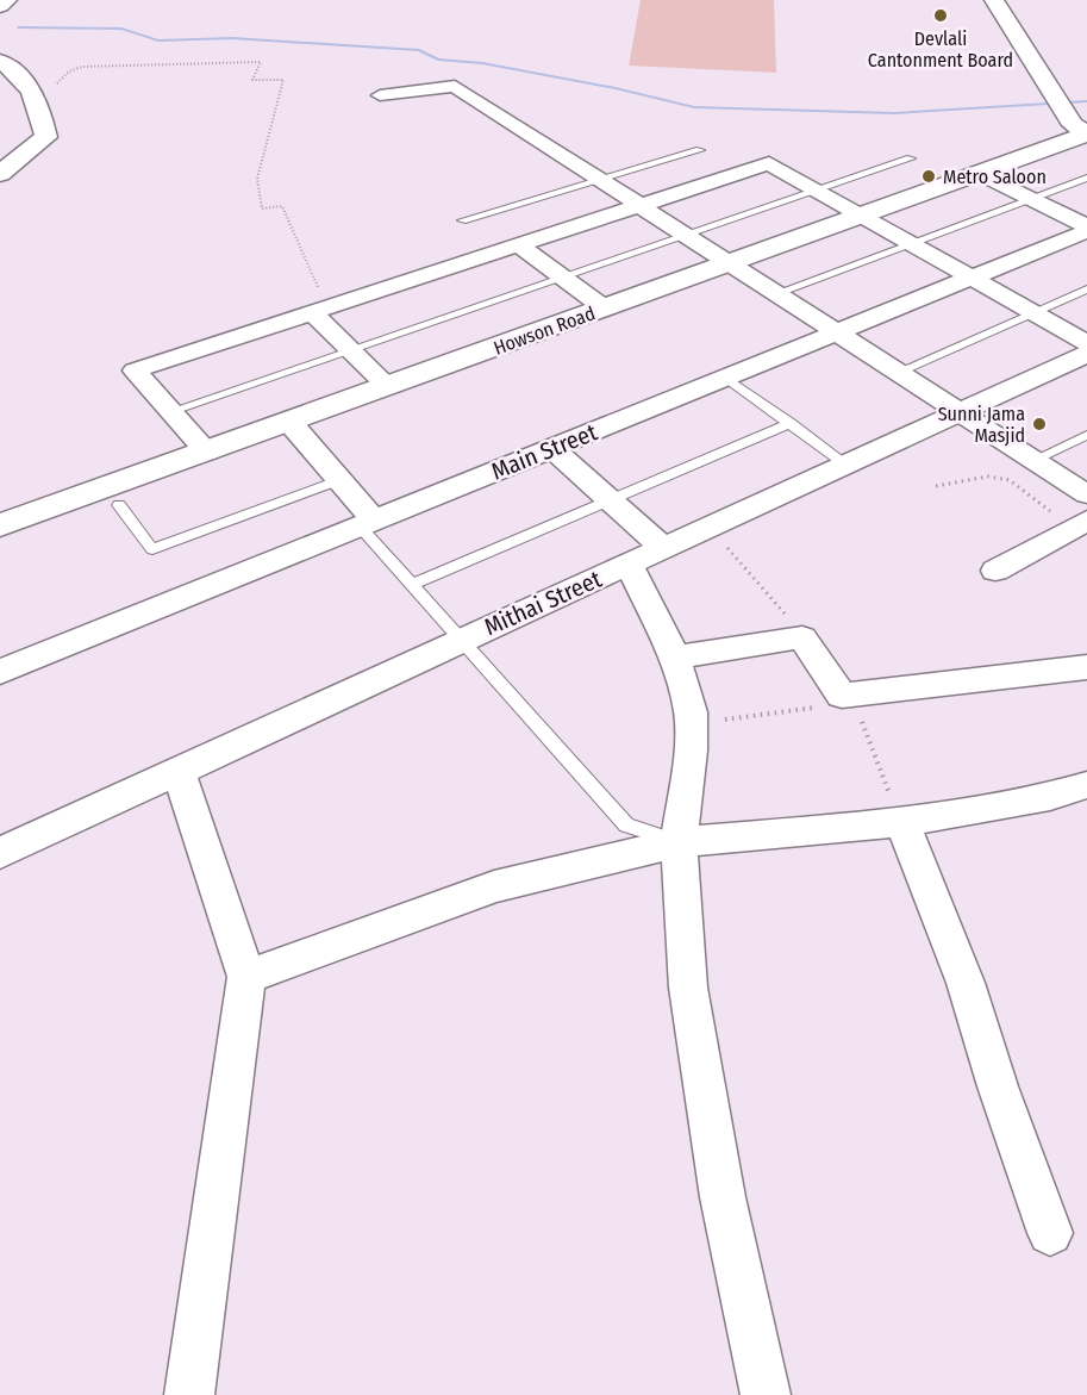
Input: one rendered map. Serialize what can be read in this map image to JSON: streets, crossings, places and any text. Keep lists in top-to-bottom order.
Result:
{
  "streets": {
    "street": ["Howson Road", "Main Street", "Mithai Street"]
  },
  "places": ["Devlali Cantonment Board", "Metro Saloon", "Sunni Jama Masjid"]
}
